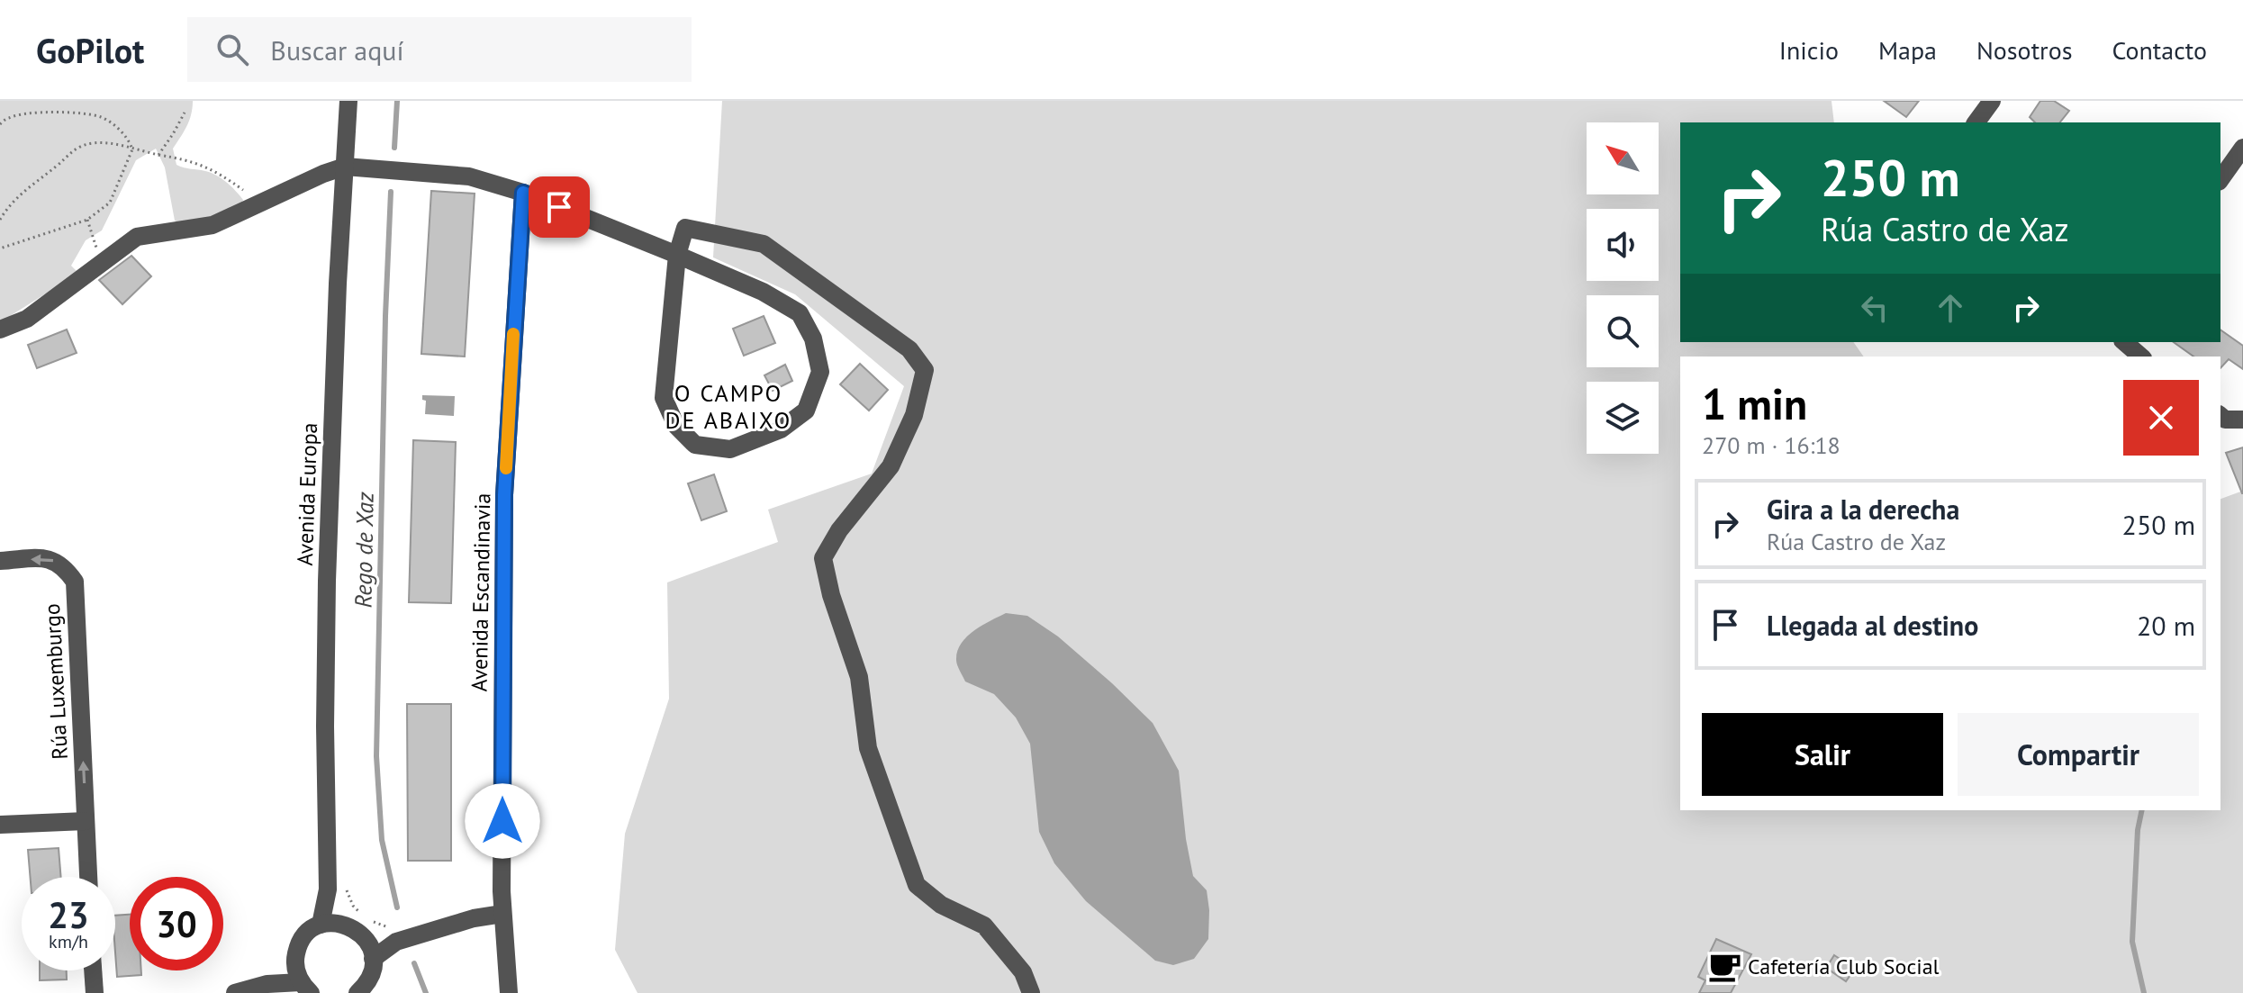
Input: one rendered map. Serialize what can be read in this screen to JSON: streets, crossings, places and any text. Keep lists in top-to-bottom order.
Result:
{
  "streets": {
    "street": ["Avenida Europa", "Avenida Escandinavia", "Rúa Luxemburgo"]
  },
  "one_way": ["Rúa Luxemburgo"],
  "districts": ["O CAMPO DE ABAIXO"],
  "water": ["Rego de Xaz"],
  "places": {
    "cafe": ["Cafetería Club Social"]
  },
  "north": "top left",
  "page": {
    "header": "GoPilot",
    "search": "Buscar aquí",
    "nav": [
      "Inicio",
      "Mapa",
      "Nosotros",
      "Contacto"
    ],
    "turn": ["250 m", "Rúa Castro de Xaz"],
    "heading": ["1 min", "270 m · 16:18"],
    "list": [
      {
        "name": "Gira a la derecha",
        "note": "Rúa Castro de Xaz",
        "value": "250 m"
      },
      {
        "name": "Llegada al destino",
        "value": "20 m"
      }
    ],
    "buttons": ["Salir", "Compartir"],
    "speed": "23 km/h",
    "limit": "30"
  }
}
